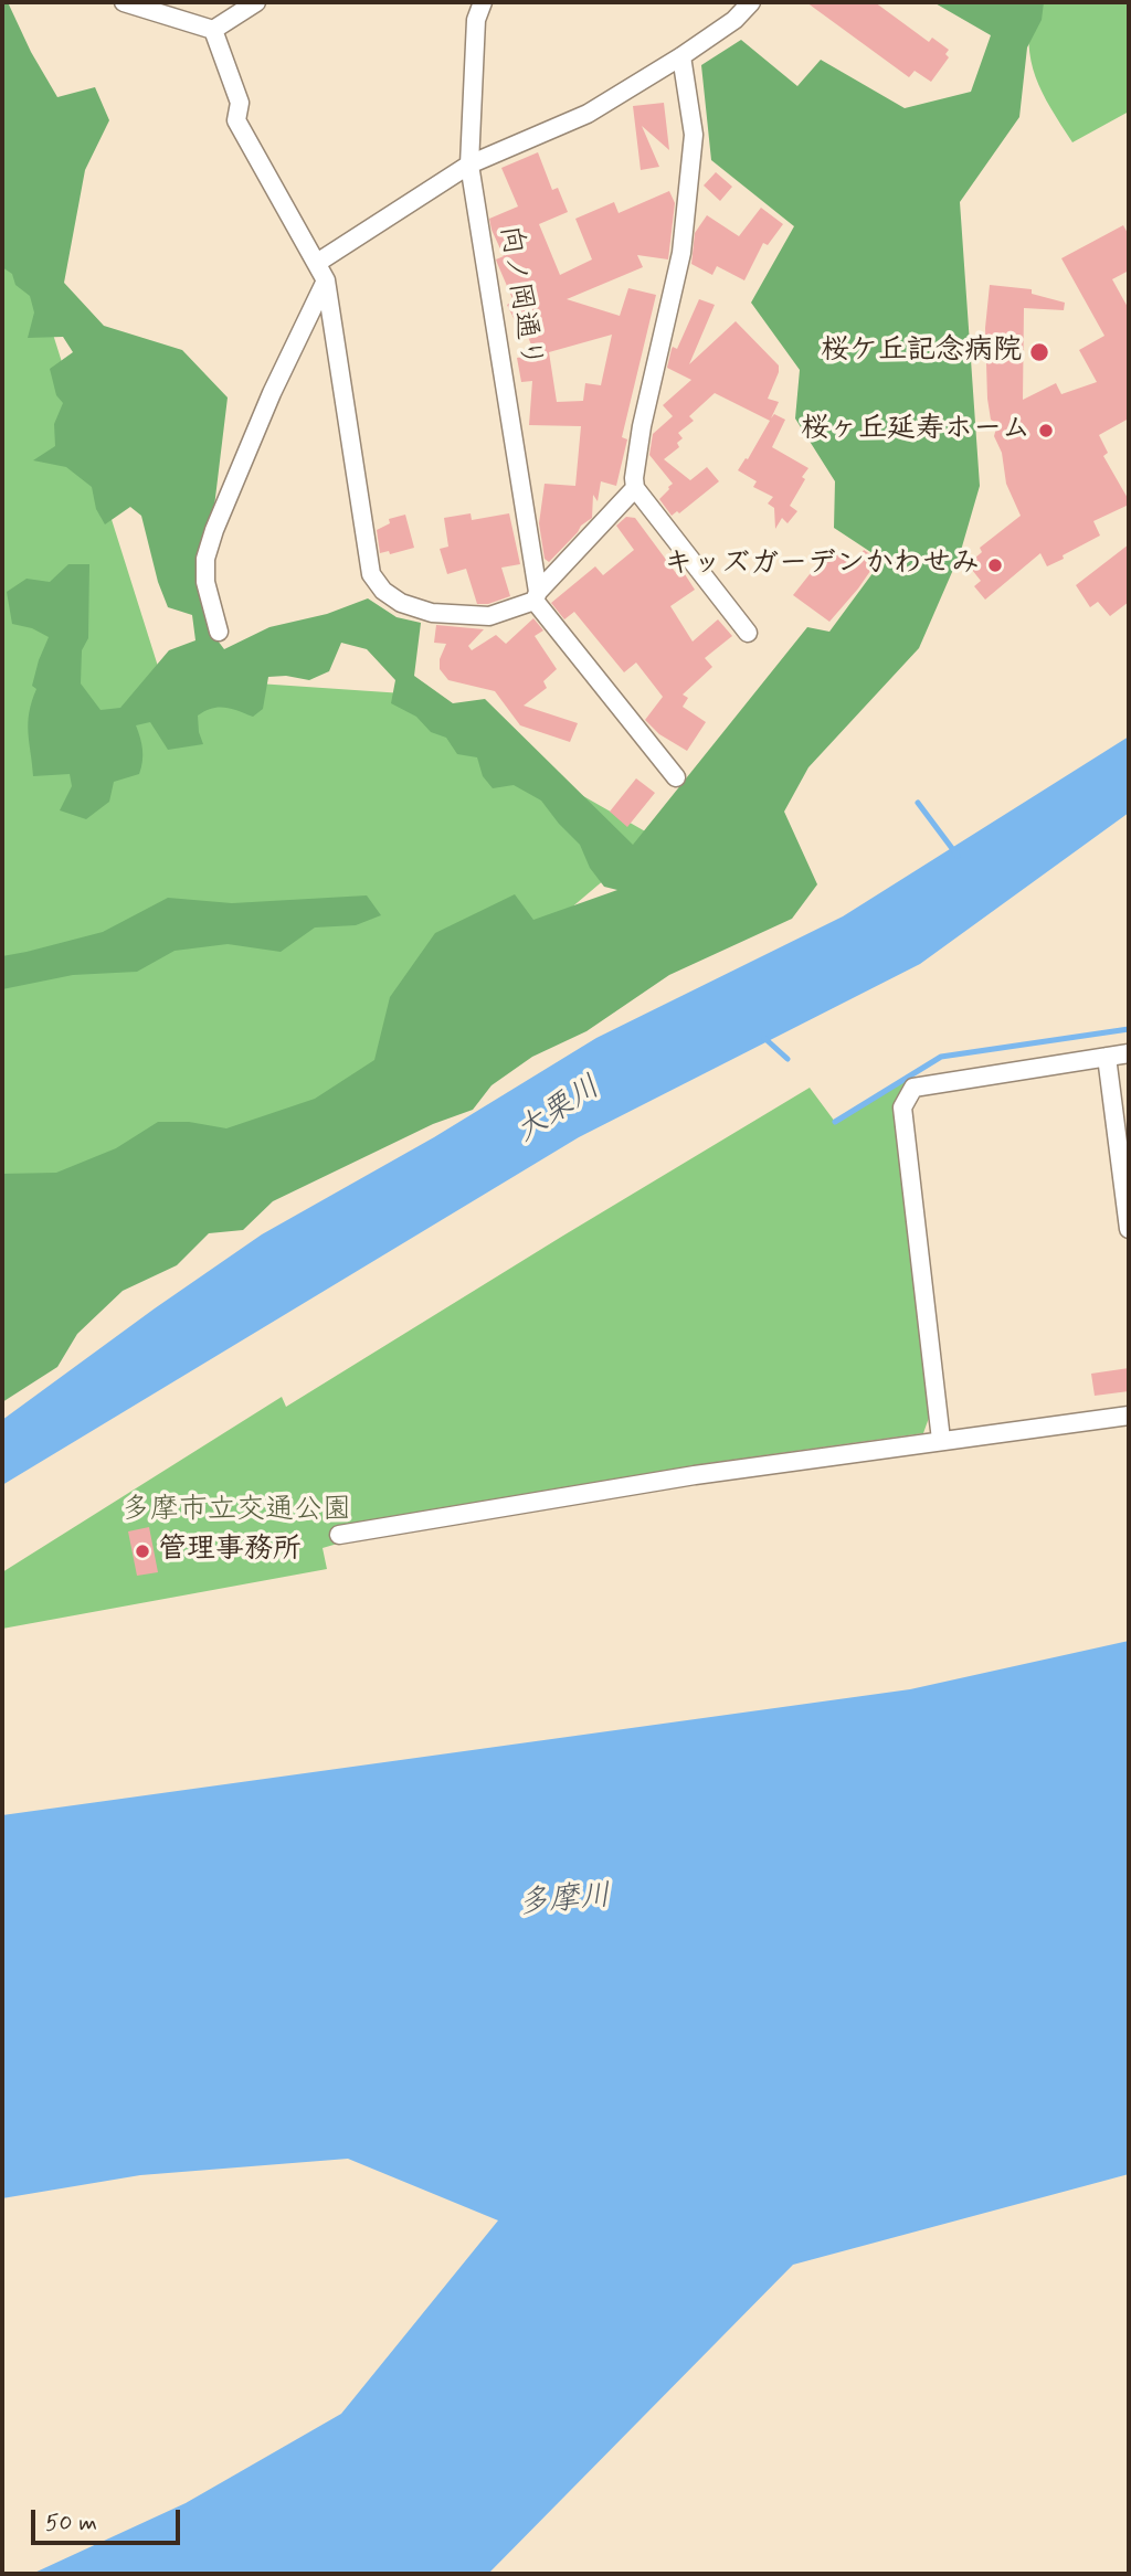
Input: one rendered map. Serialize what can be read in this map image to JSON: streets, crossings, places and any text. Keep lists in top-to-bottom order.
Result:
{
  "streets": {
    "street": ["向ノ岡通り"]
  },
  "water": ["大栗川", "多摩川"],
  "parks": ["多摩市立交通公園"],
  "places": [
    "桜ケ丘記念病院",
    "桜ヶ丘延寿ホーム",
    "キッズガーデンかわせみ",
    "管理事務所"
  ],
  "scale_bar": "50 m"
}
